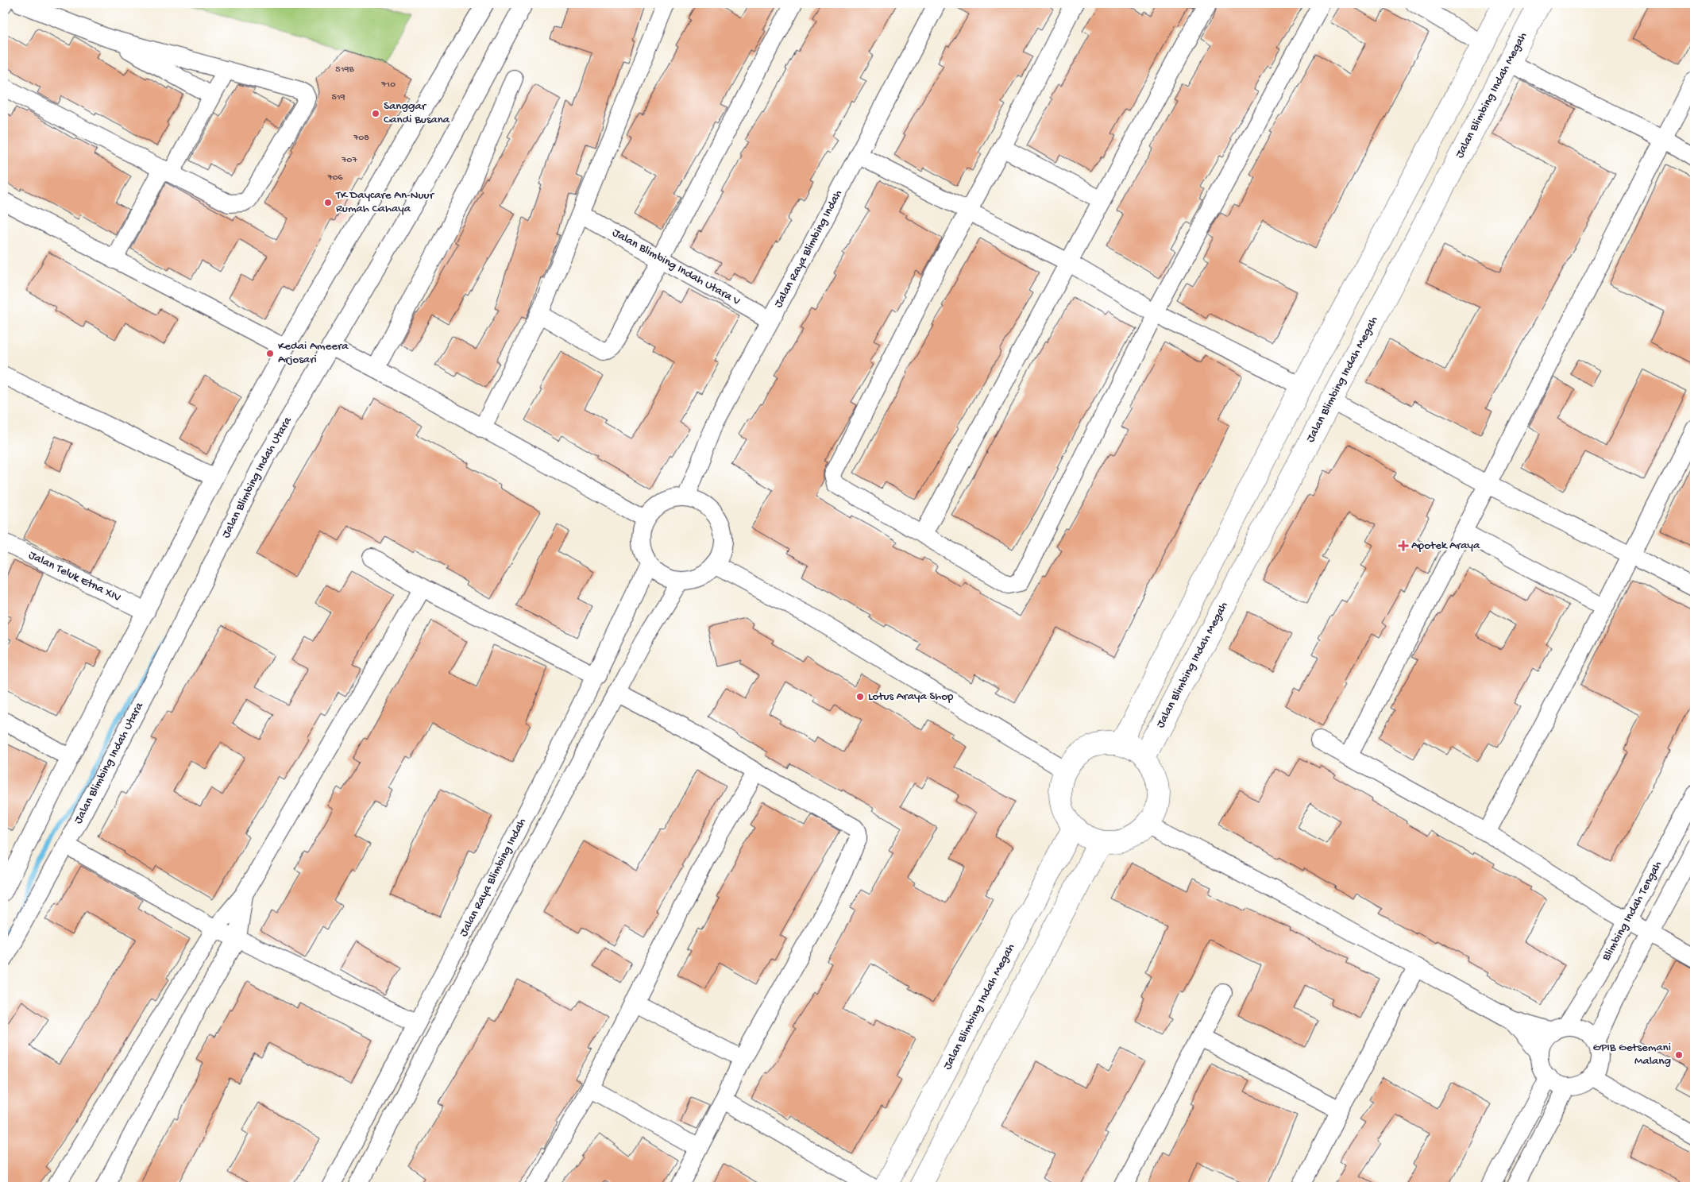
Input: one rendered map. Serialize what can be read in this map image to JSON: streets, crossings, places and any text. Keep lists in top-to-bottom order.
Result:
{
  "streets": {
    "street": [
      "Jalan Blimbing Indah Megah",
      "Jalan Raya Blimbing Indah",
      "Jalan Blimbing Indah Utara V",
      "Jalan Blimbing Indah Utara",
      "Jalan Teluk Etna XIV",
      "Blimbing Indah Tengah"
    ]
  },
  "crossings": [
    ["Jalan Raya Blimbing Indah", "Jalan Blimbing Indah Utara V"]
  ],
  "places": {
    "other": [
      "Sanggar Candi Busana",
      "TK Daycare An-Nuur Rumah Cahaya",
      "Kedai Ameera Arjosari",
      "Lotus Araya Shop",
      "GPIB Getsemani Malang"
    ],
    "health": ["Apotek Araya"]
  },
  "house_numbers": [
    "519B",
    "710",
    "519",
    "708",
    "707",
    "706"
  ]
}
